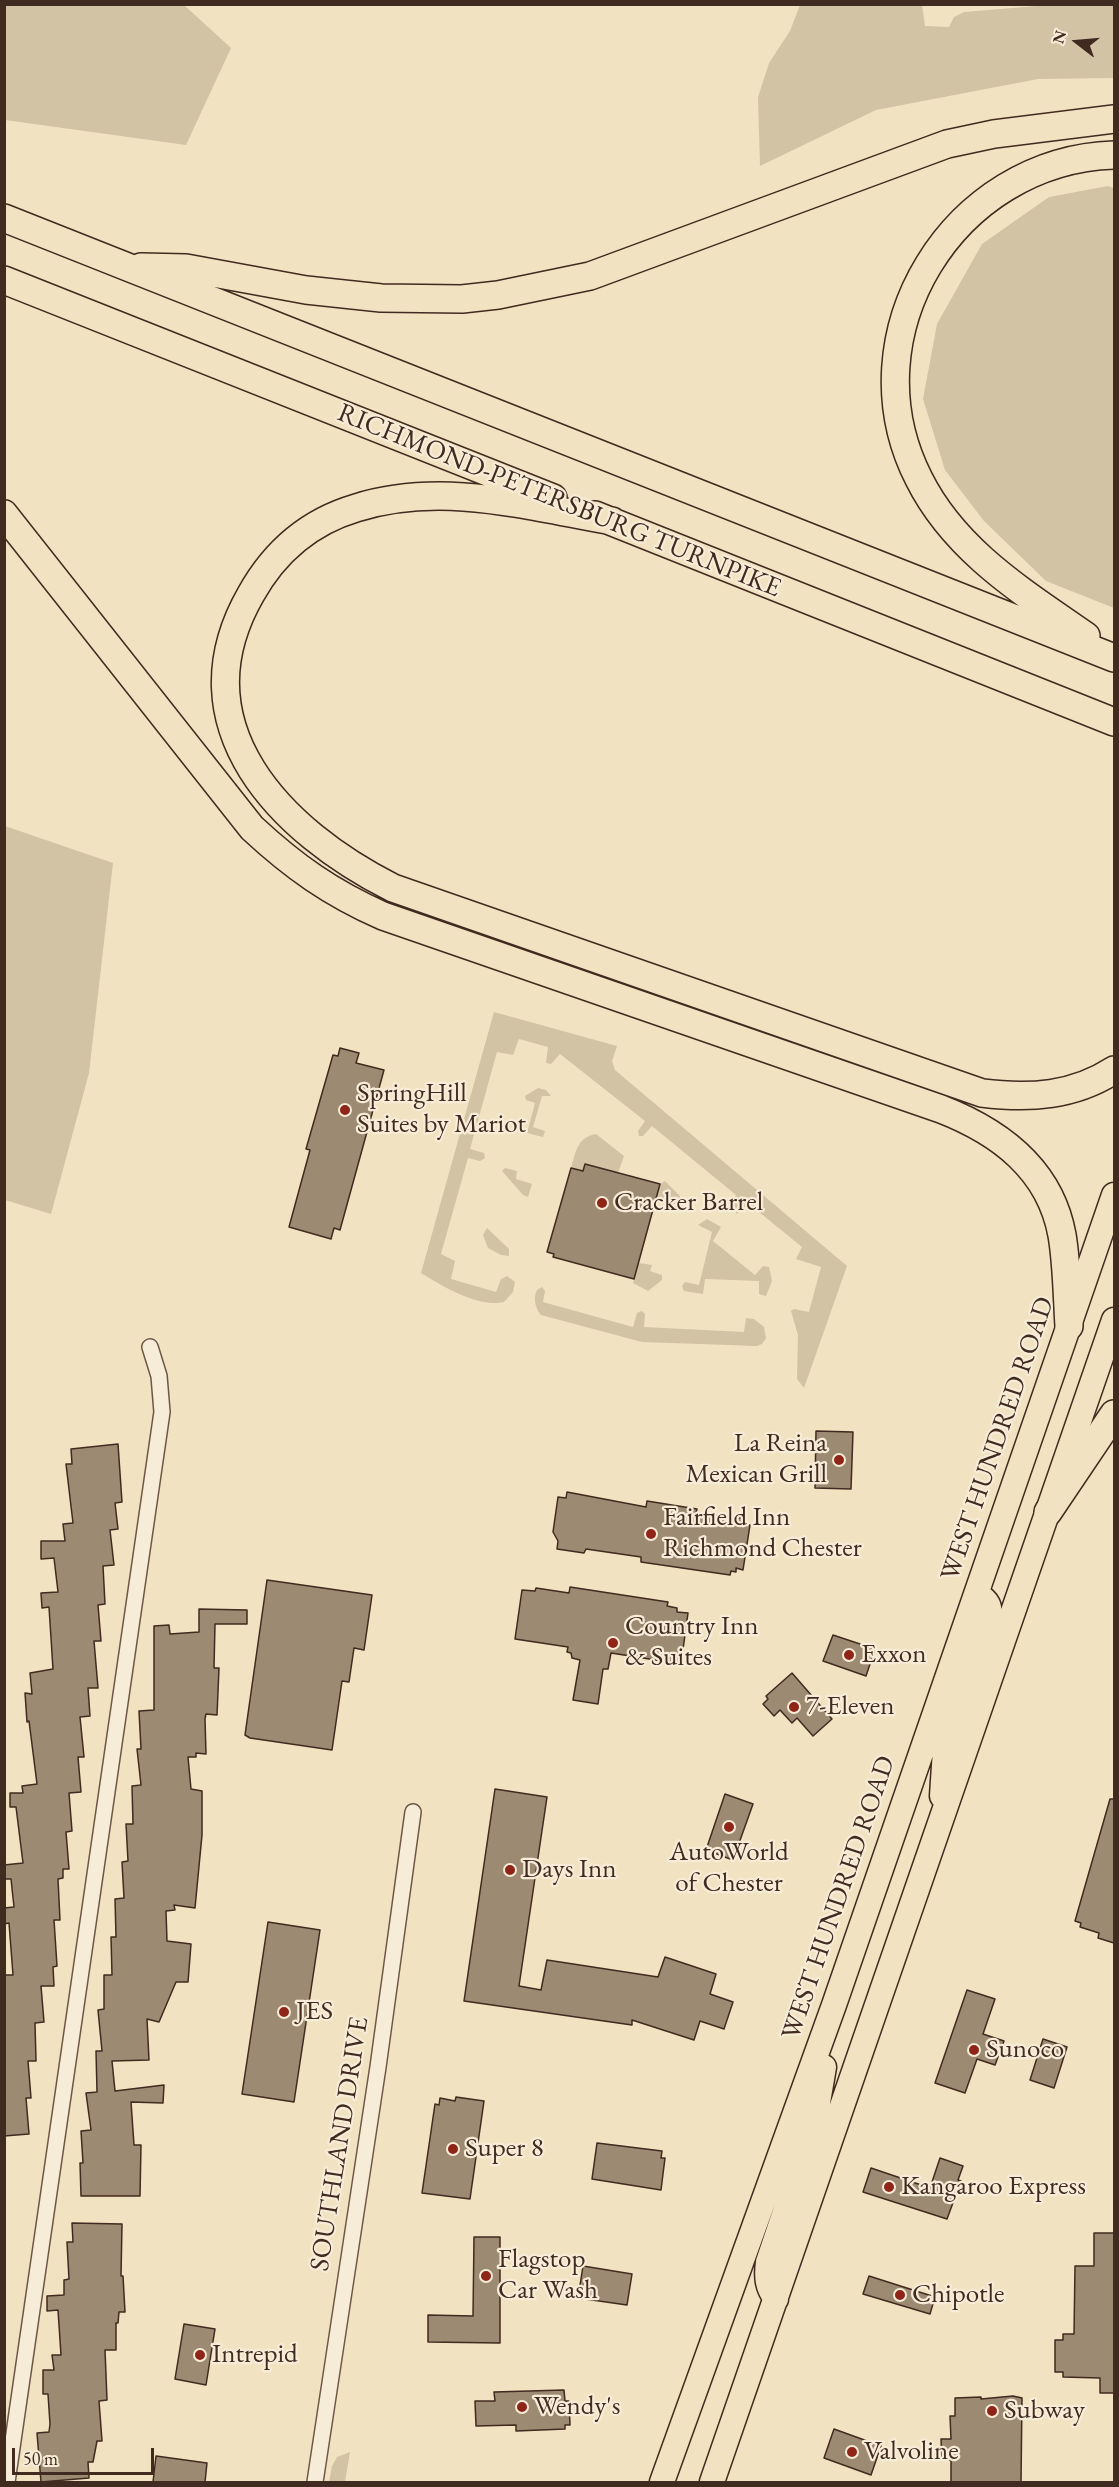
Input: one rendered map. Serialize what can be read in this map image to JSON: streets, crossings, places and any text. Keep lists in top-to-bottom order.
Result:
{
  "streets": {
    "highway": ["RICHMOND-PETERSBURG TURNPIKE"],
    "main road": ["WEST HUNDRED ROAD"],
    "street": ["SOUTHLAND DRIVE"]
  },
  "places": [
    "SpringHill Suites by Mariot",
    "Cracker Barrel",
    "La Reina Mexican Grill",
    "Fairfield Inn Richmond Chester",
    "Country Inn & Suites",
    "Exxon",
    "7-Eleven",
    "AutoWorld of Chester",
    "Days Inn",
    "JES",
    "Sunoco",
    "Super 8",
    "Kangaroo Express",
    "Flagstop Car Wash",
    "Chipotle",
    "Intrepid",
    "Wendy's",
    "Subway",
    "Valvoline"
  ],
  "scale_bar": "50 m",
  "north": "left"
}
